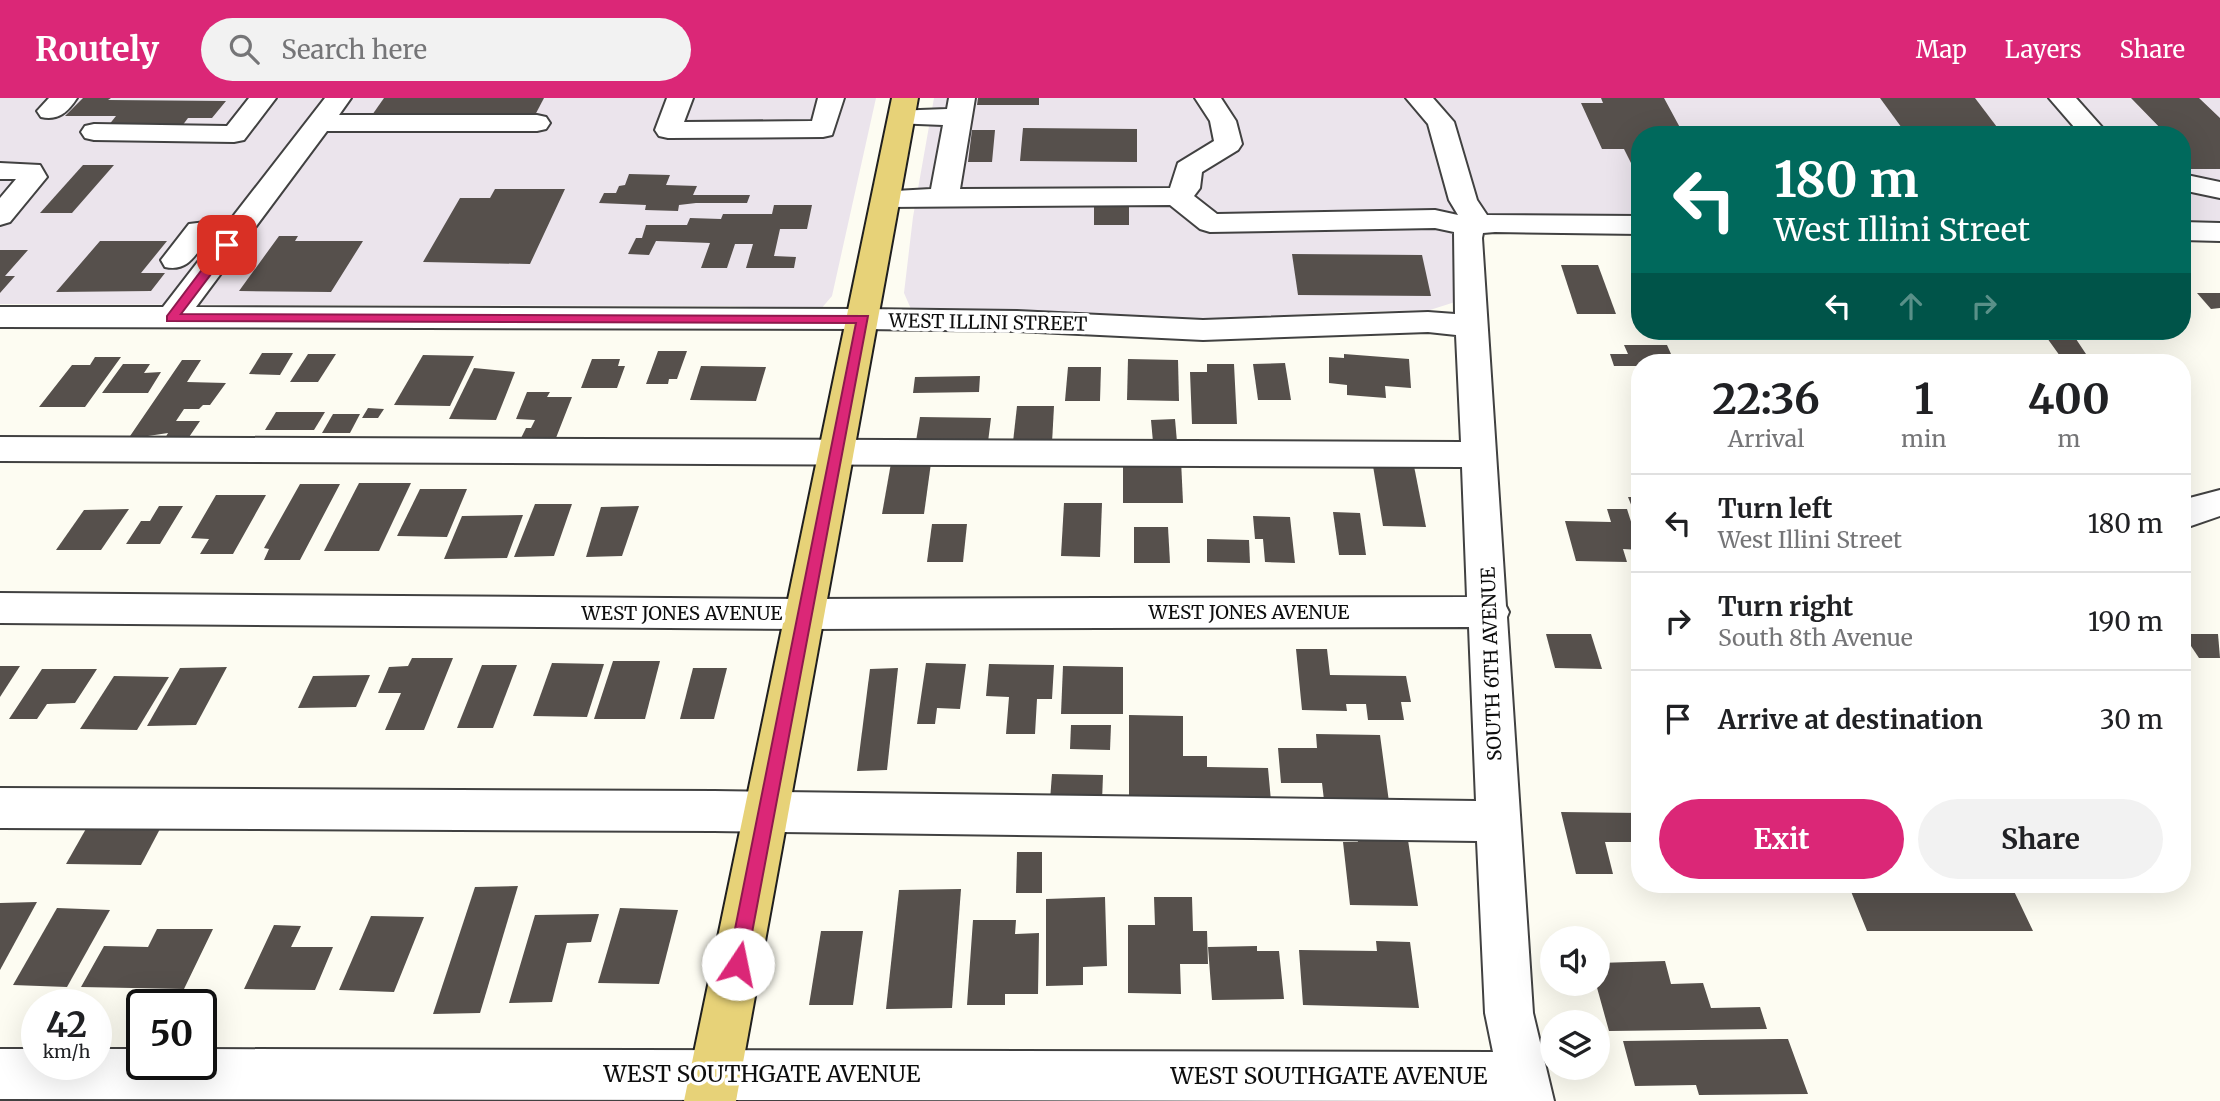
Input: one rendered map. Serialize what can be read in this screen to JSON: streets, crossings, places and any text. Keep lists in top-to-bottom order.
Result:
{
  "streets": {
    "street": [
      "WEST ILLINI STREET",
      "WEST JONES AVENUE",
      "SOUTH 6TH AVENUE",
      "WEST SOUTHGATE AVENUE"
    ]
  },
  "crossings": [
    ["WEST ILLINI STREET", "SOUTH 6TH AVENUE"],
    ["WEST JONES AVENUE", "SOUTH 6TH AVENUE"],
    ["SOUTH 6TH AVENUE", "WEST SOUTHGATE AVENUE"]
  ],
  "page": {
    "header": "Routely",
    "search": "Search here",
    "nav": ["Map", "Layers", "Share"],
    "turn": ["180 m", "West Illini Street"],
    "eta": [
      "22:36",
      "Arrival",
      "1",
      "min",
      "400",
      "m"
    ],
    "list": [
      {
        "name": "Turn left",
        "note": "West Illini Street",
        "value": "180 m"
      },
      {
        "name": "Turn right",
        "note": "South 8th Avenue",
        "value": "190 m"
      },
      {
        "name": "Arrive at destination",
        "value": "30 m"
      }
    ],
    "buttons": ["Exit", "Share"],
    "speed": "42 km/h",
    "limit": "50"
  }
}
